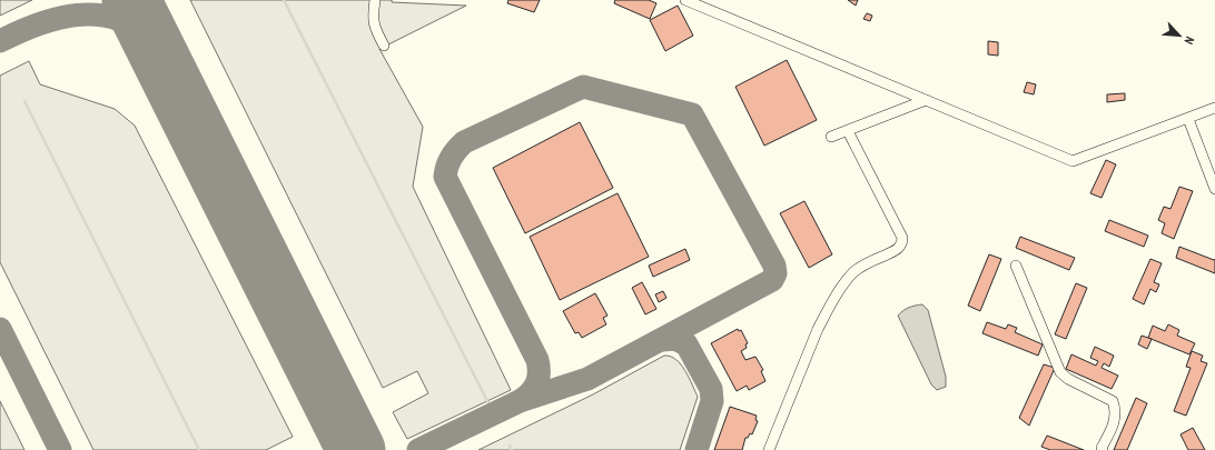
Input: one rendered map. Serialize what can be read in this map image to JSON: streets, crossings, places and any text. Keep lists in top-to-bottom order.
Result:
{
  "north": "bottom right"
}
